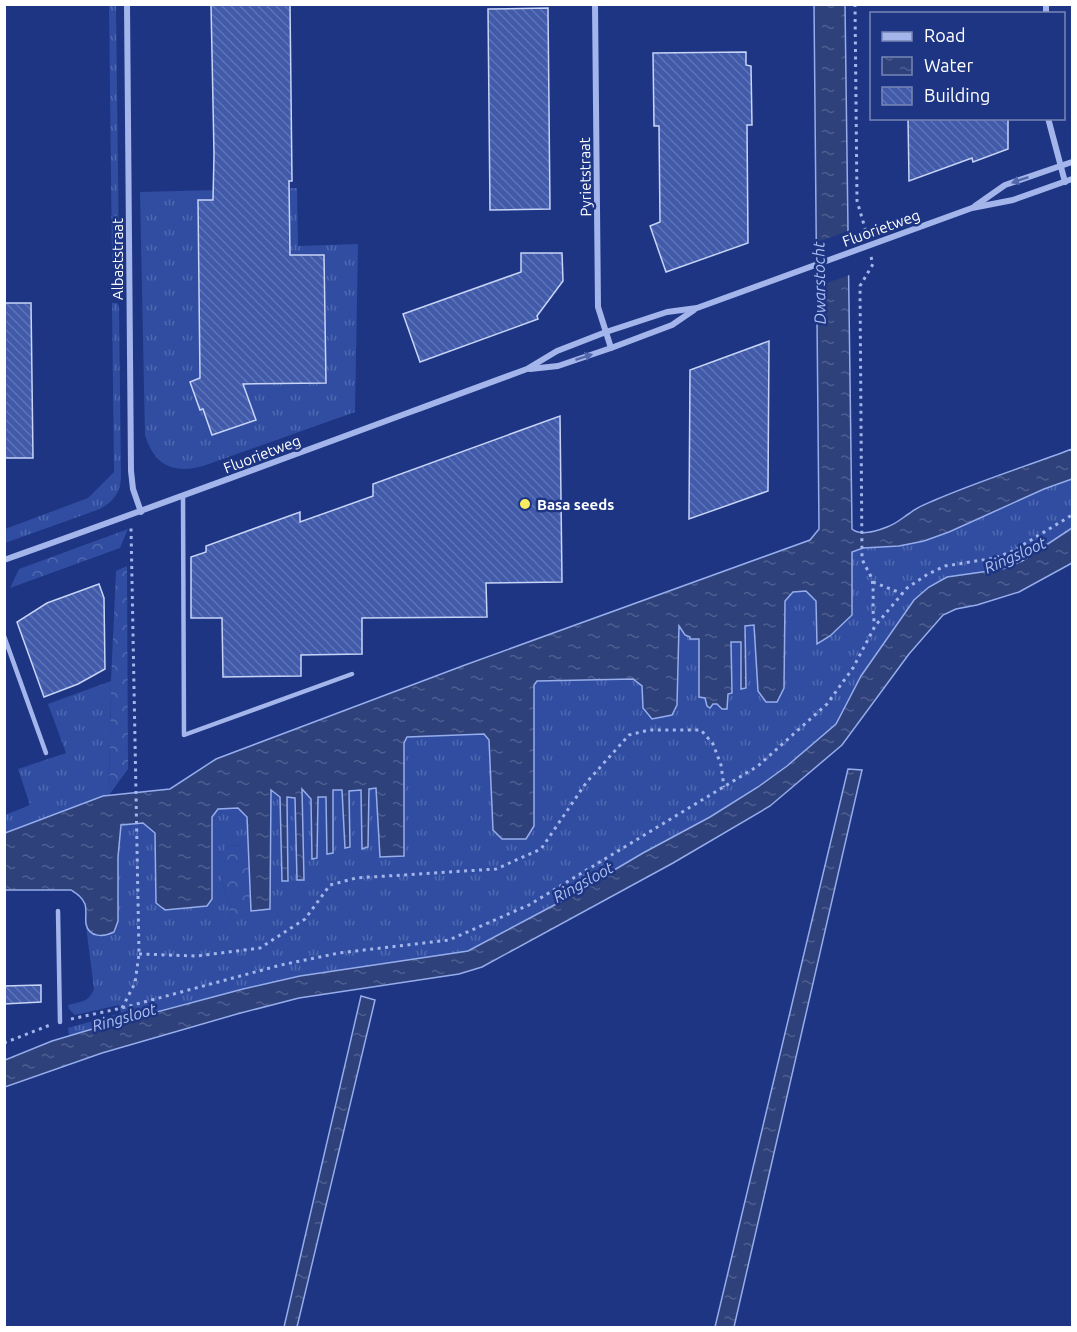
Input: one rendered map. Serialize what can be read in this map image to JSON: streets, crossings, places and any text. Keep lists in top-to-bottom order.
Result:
{
  "streets": {
    "street": ["Pyrietstraat", "Fluorietweg", "Albaststraat"]
  },
  "crossings": [
    ["Pyrietstraat", "Fluorietweg"],
    ["Fluorietweg", "Albaststraat"]
  ],
  "water": ["Dwarstocht", "Ringsloot"],
  "places": ["Basa seeds"],
  "legend": ["Road", "Water", "Building"]
}
